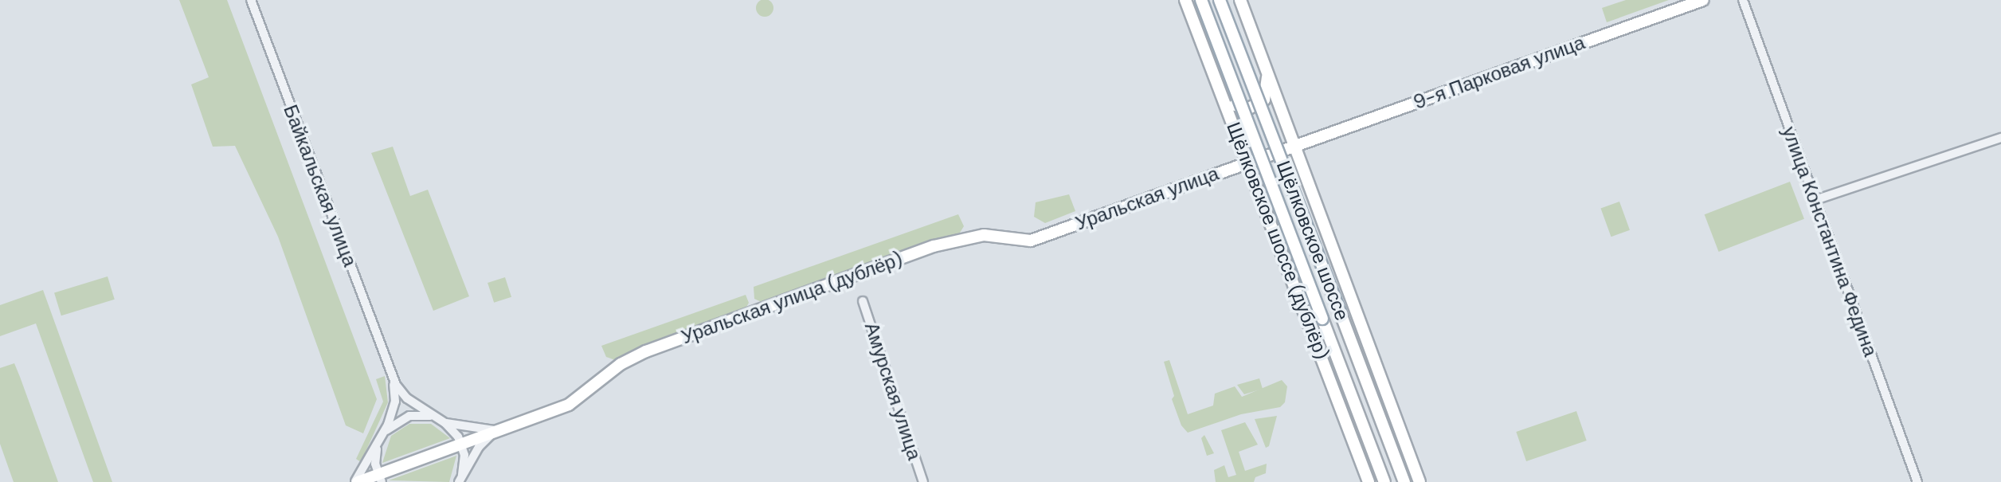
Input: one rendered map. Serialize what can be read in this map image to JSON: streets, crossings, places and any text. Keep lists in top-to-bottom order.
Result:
{
  "streets": {
    "main road": [
      "9-я Парковая улица",
      "Уральская улица",
      "Щёлковское шоссе (дублёр)",
      "Щёлковское шоссе",
      "Уральская улица (дублёр)"
    ],
    "street": ["Байкальская улица", "улица Константина Федина", "Амурская улица"]
  },
  "crossings": [
    ["9-я Парковая улица", "Уральская улица"],
    ["Уральская улица", "Щёлковское шоссе (дублёр)"],
    ["Уральская улица", "Уральская улица (дублёр)"]
  ]
}
